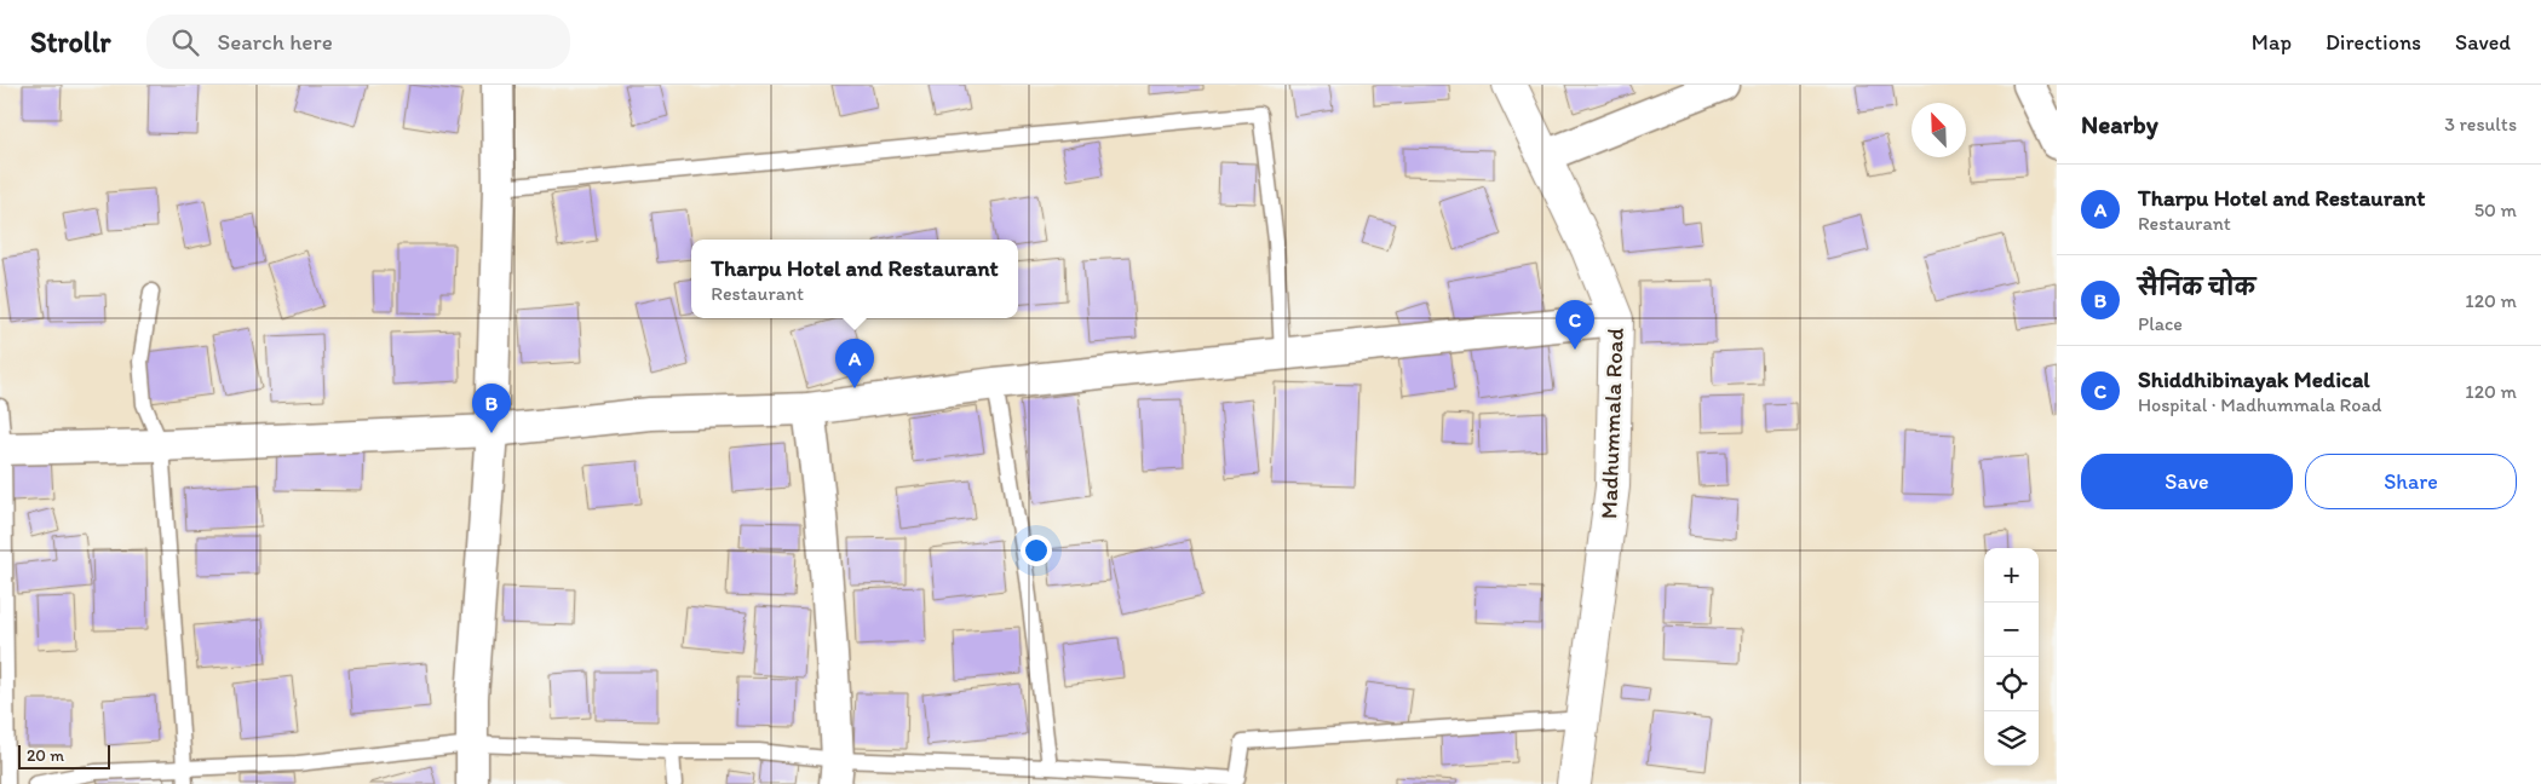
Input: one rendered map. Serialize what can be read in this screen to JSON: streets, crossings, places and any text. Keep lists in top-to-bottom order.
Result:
{
  "streets": {
    "street": ["Madhummala Road"]
  },
  "scale_bar": "20 m",
  "north": "top left",
  "page": {
    "header": "Strollr",
    "search": "Search here",
    "nav": ["Map", "Directions", "Saved"],
    "heading": ["Nearby", "3 results"],
    "list": [
      {
        "mark": "A",
        "name": "Tharpu Hotel and Restaurant",
        "note": "Restaurant",
        "value": "50 m"
      },
      {
        "mark": "B",
        "name": "सैनिक चोक",
        "note": "Place",
        "value": "120 m"
      },
      {
        "mark": "C",
        "name": "Shiddhibinayak Medical",
        "note": "Hospital · Madhummala Road",
        "value": "120 m"
      }
    ],
    "popup": ["Tharpu Hotel and Restaurant", "Restaurant"],
    "pins": ["C", "A", "B"],
    "buttons": ["Save", "Share"],
    "map_buttons": ["+", "−"],
    "scale": "20 m"
  }
}
